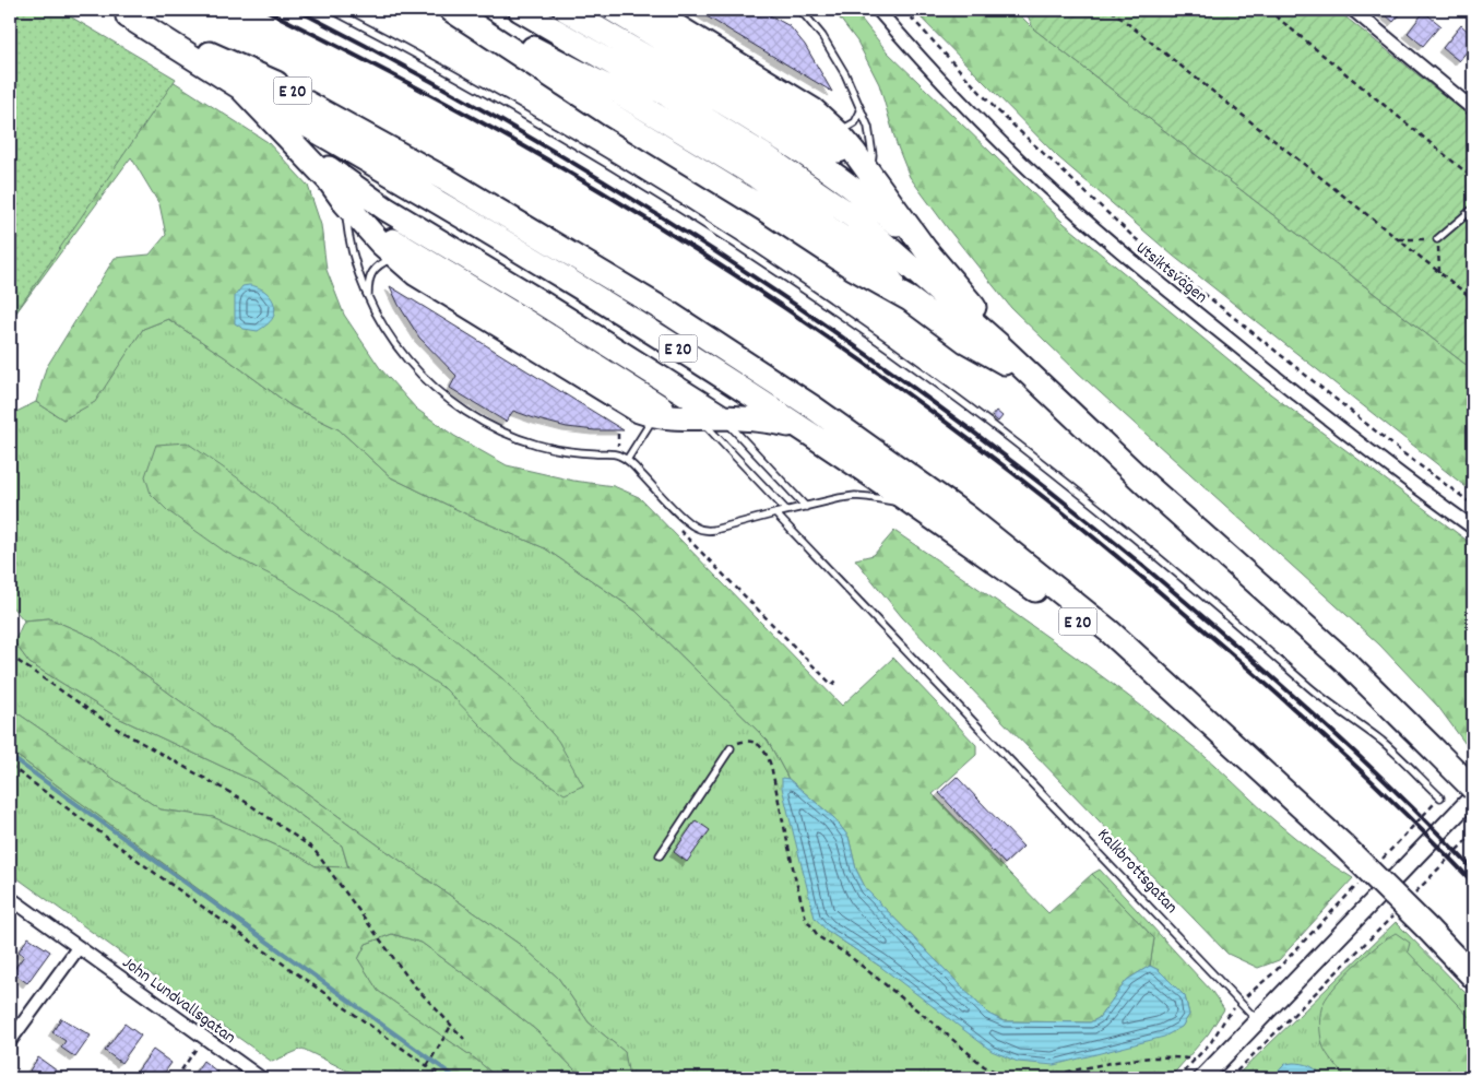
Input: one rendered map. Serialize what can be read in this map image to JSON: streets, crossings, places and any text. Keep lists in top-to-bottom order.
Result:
{
  "streets": {
    "highway": ["E 20"],
    "street": ["Utsiktsvägen", "John Lundvallsgatan"],
    "lane": ["Kalkbrottsgatan"]
  }
}
